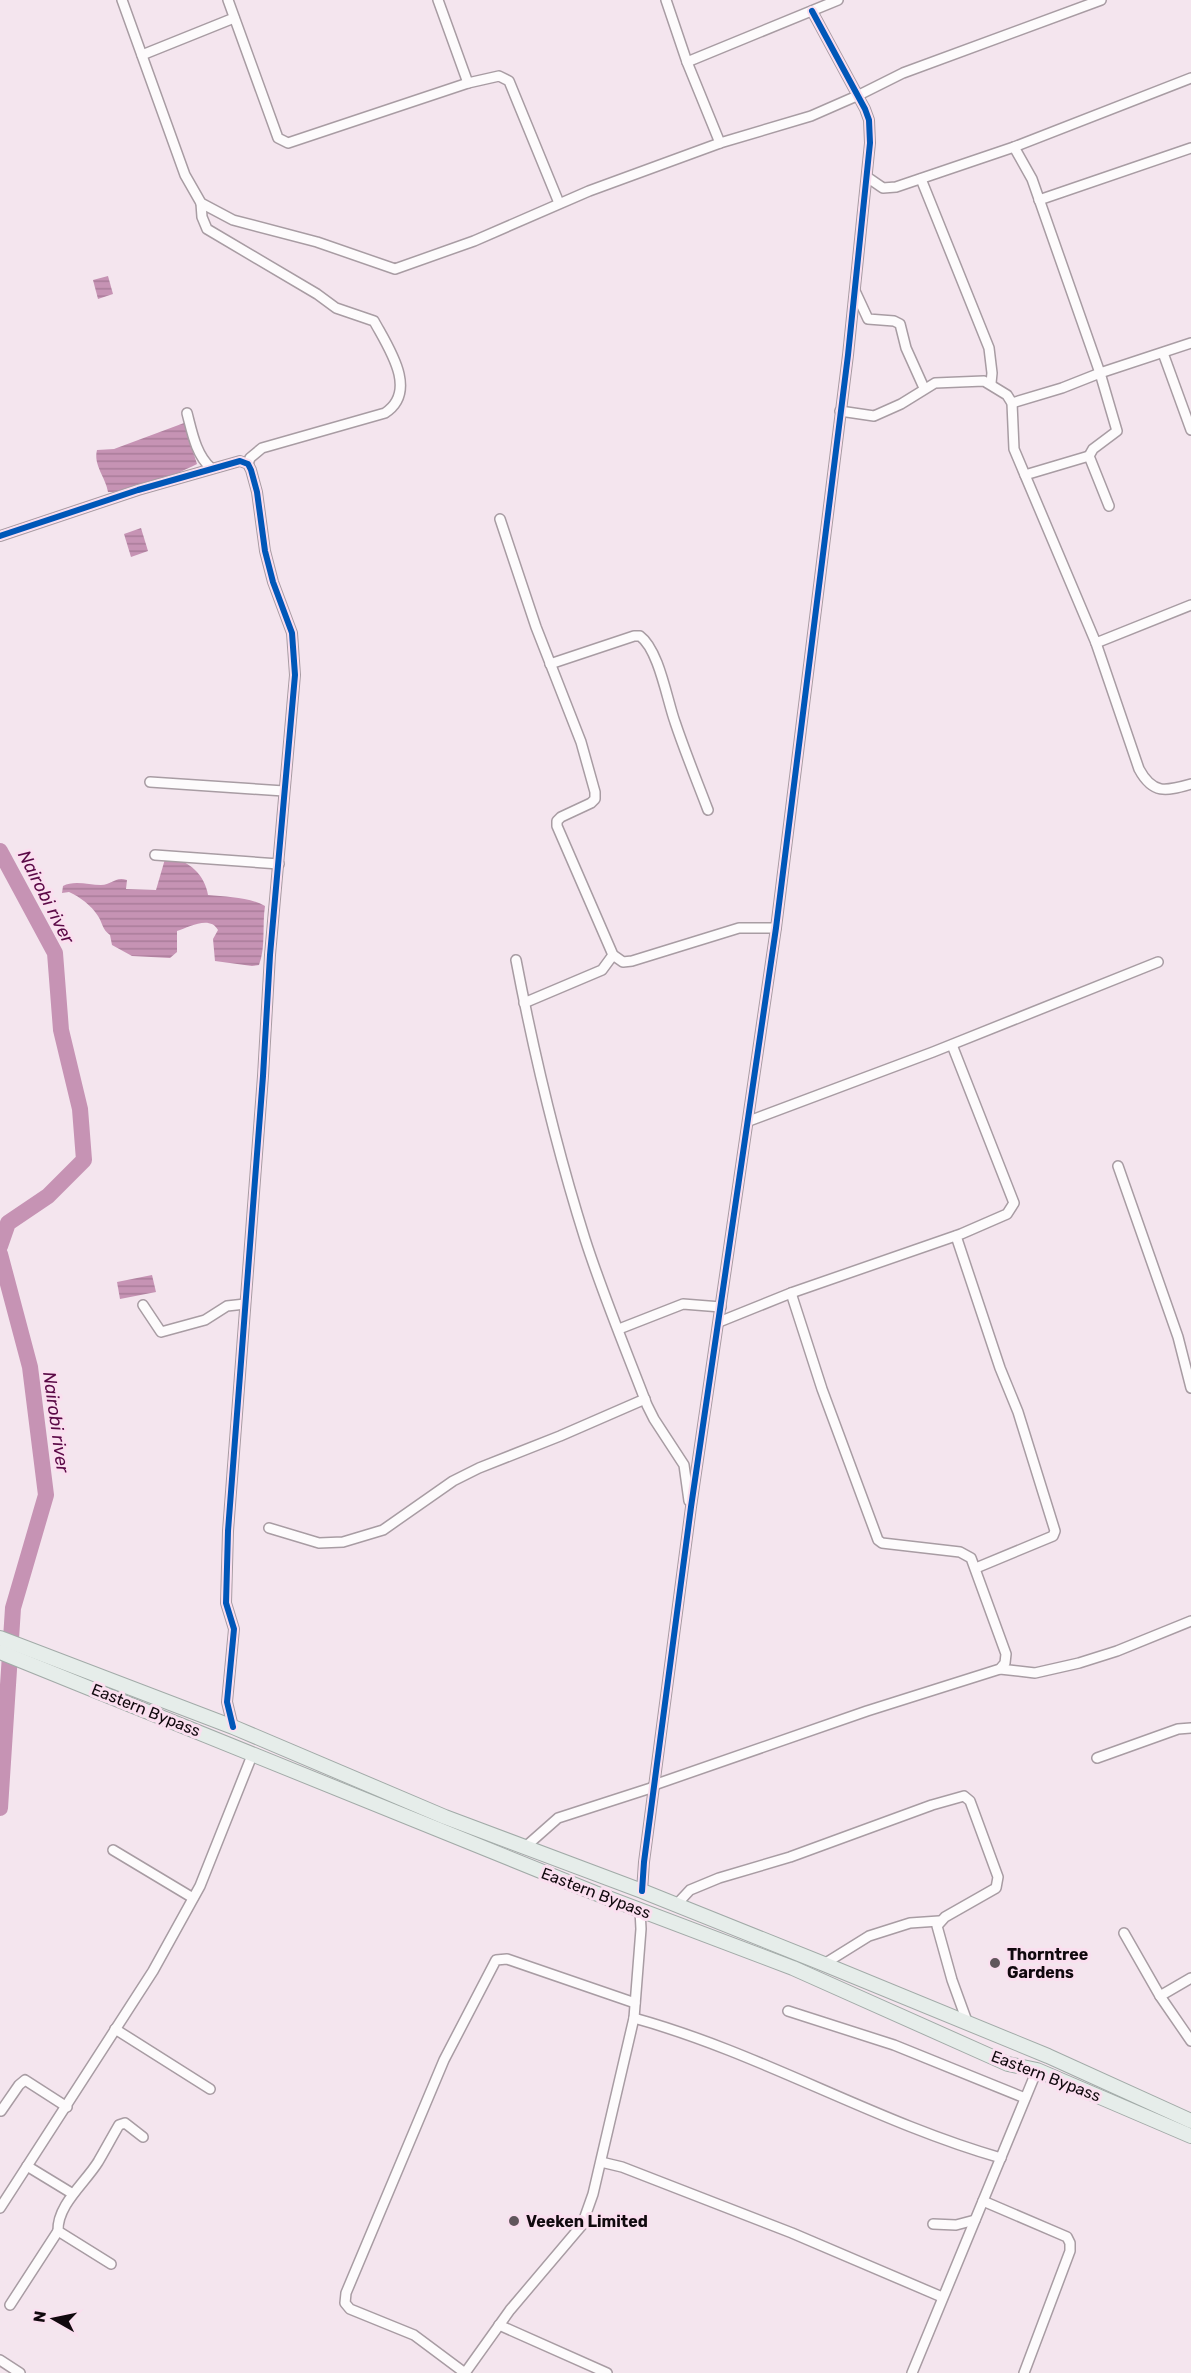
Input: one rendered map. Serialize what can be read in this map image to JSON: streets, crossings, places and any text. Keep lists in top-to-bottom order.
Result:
{
  "streets": {
    "main road": ["Eastern Bypass"]
  },
  "water": ["Nairobi river"],
  "places": ["Thorntree Gardens", "Veeken Limited"],
  "north": "left"
}
